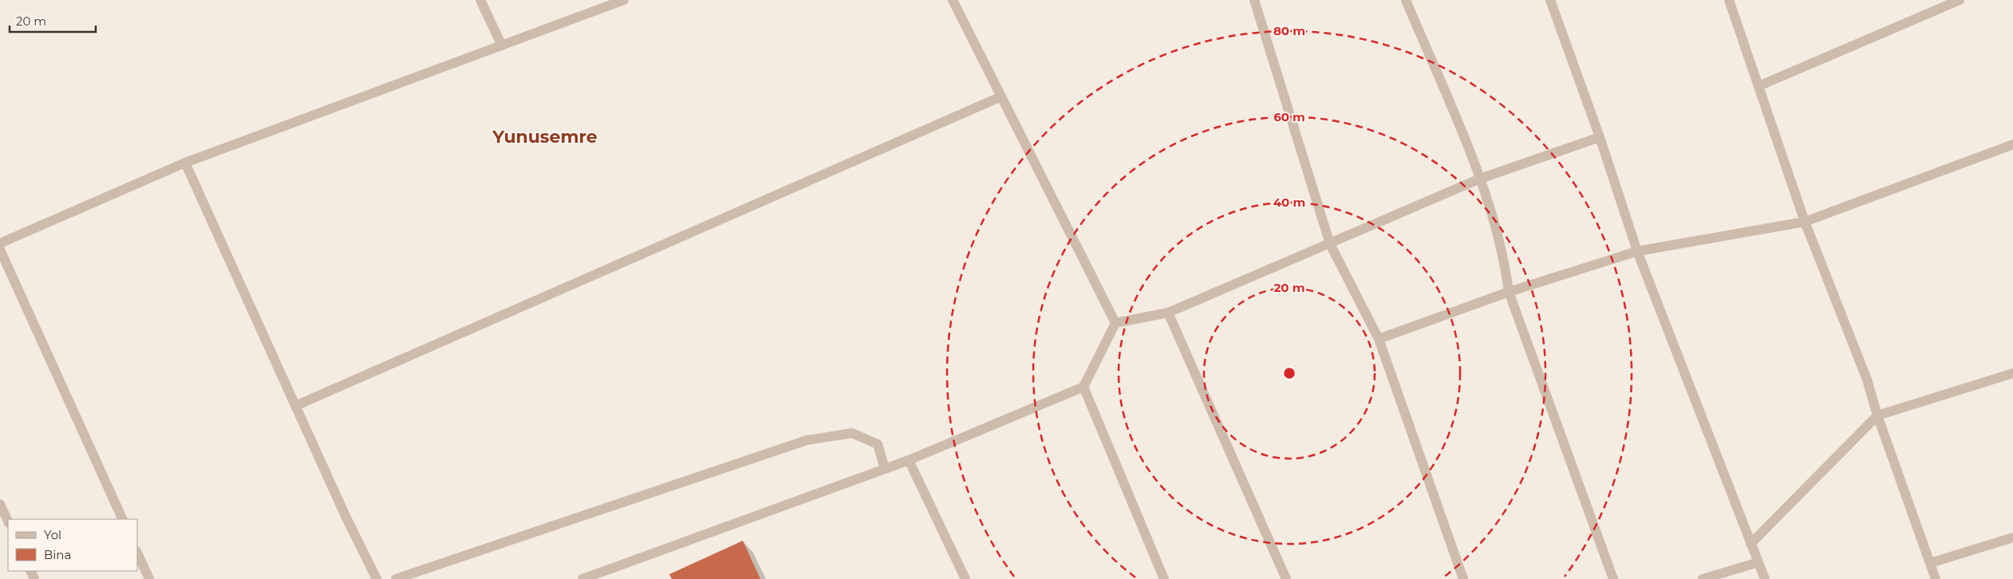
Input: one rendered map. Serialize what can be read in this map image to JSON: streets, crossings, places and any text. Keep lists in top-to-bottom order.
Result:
{
  "districts": ["Yunusemre"],
  "legend": ["Yol", "Bina"],
  "scale_bar": "20 m",
  "rings": [
    "80 m",
    "60 m",
    "40 m",
    "20 m"
  ]
}
